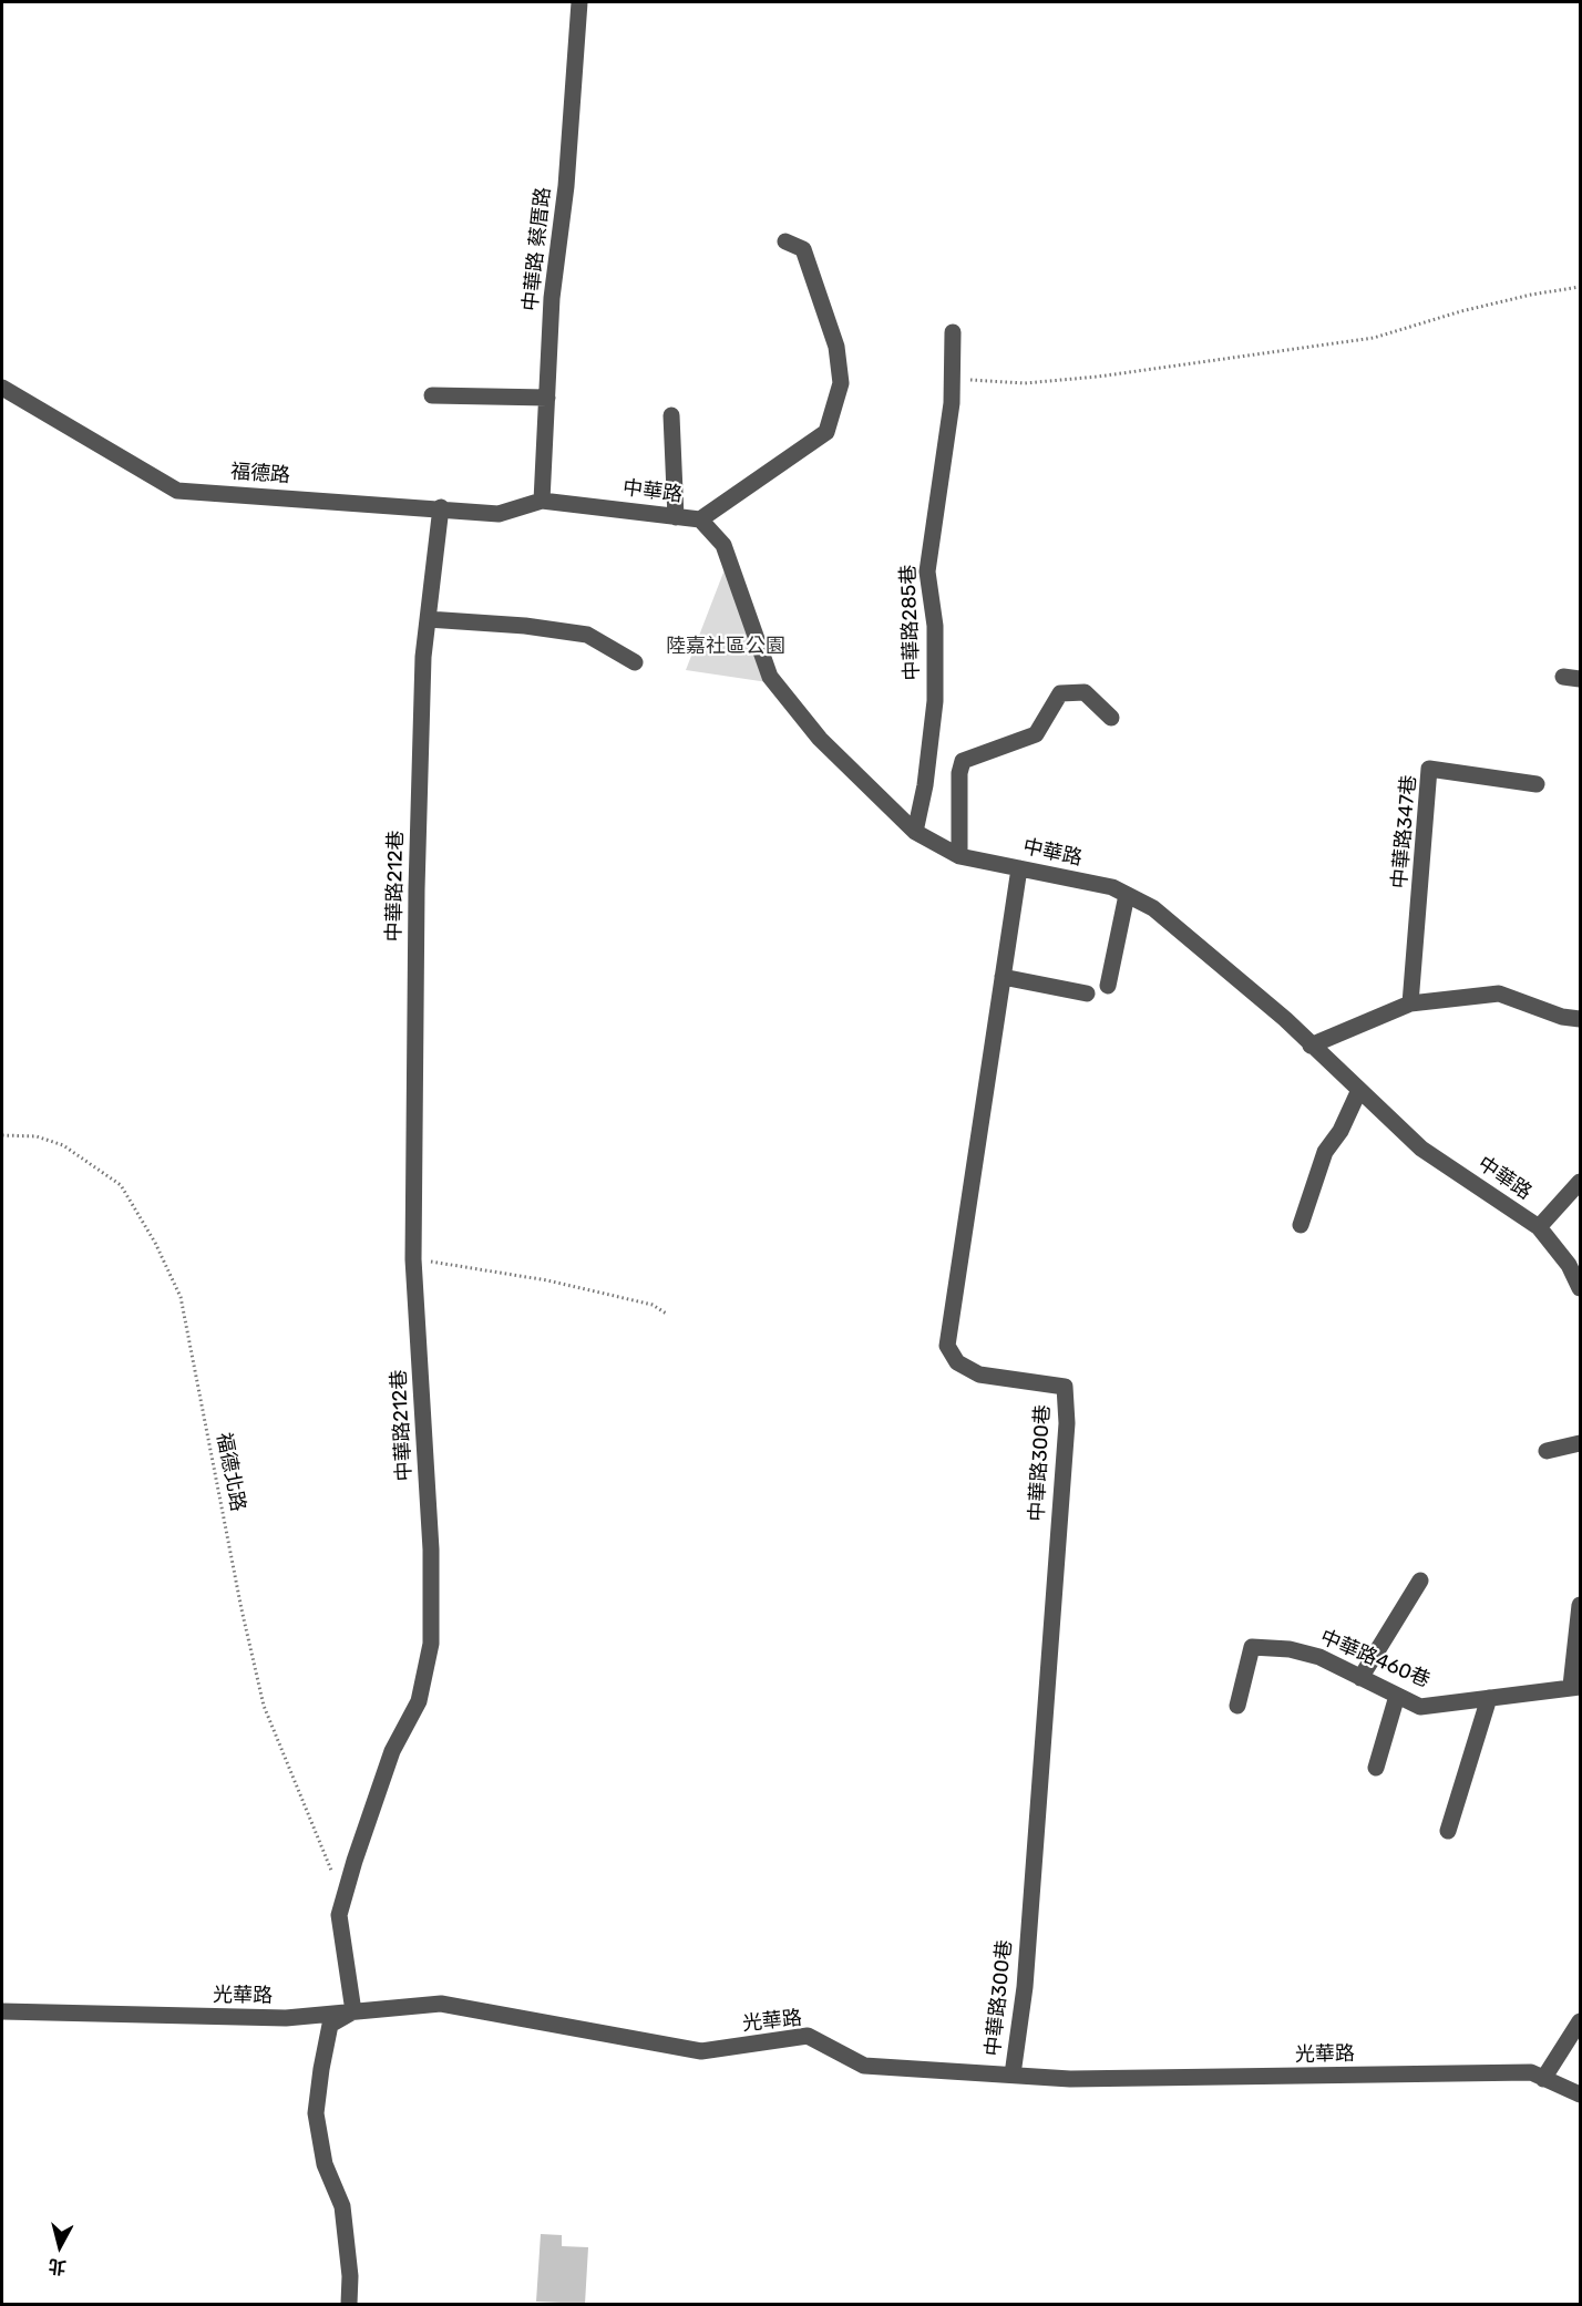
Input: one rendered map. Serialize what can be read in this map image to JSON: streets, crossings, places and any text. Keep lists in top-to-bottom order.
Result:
{
  "streets": {
    "street": [
      "中華路 蔡厝路",
      "福德路",
      "中華路",
      "中華路285巷",
      "中華路347巷",
      "中華路212巷",
      "中華路300巷",
      "中華路460巷",
      "光華路"
    ],
    "path": ["福德北路"]
  },
  "crossings": [
    ["中華路 蔡厝路", "福德路"],
    ["中華路 蔡厝路", "中華路"],
    ["福德路", "中華路"],
    ["福德路", "中華路212巷"],
    ["中華路", "中華路285巷"],
    ["中華路", "中華路300巷"],
    ["中華路212巷", "福德北路"],
    ["中華路212巷", "光華路"],
    ["中華路300巷", "光華路"]
  ],
  "parks": ["陸嘉社區公園"],
  "north": "bottom"
}
